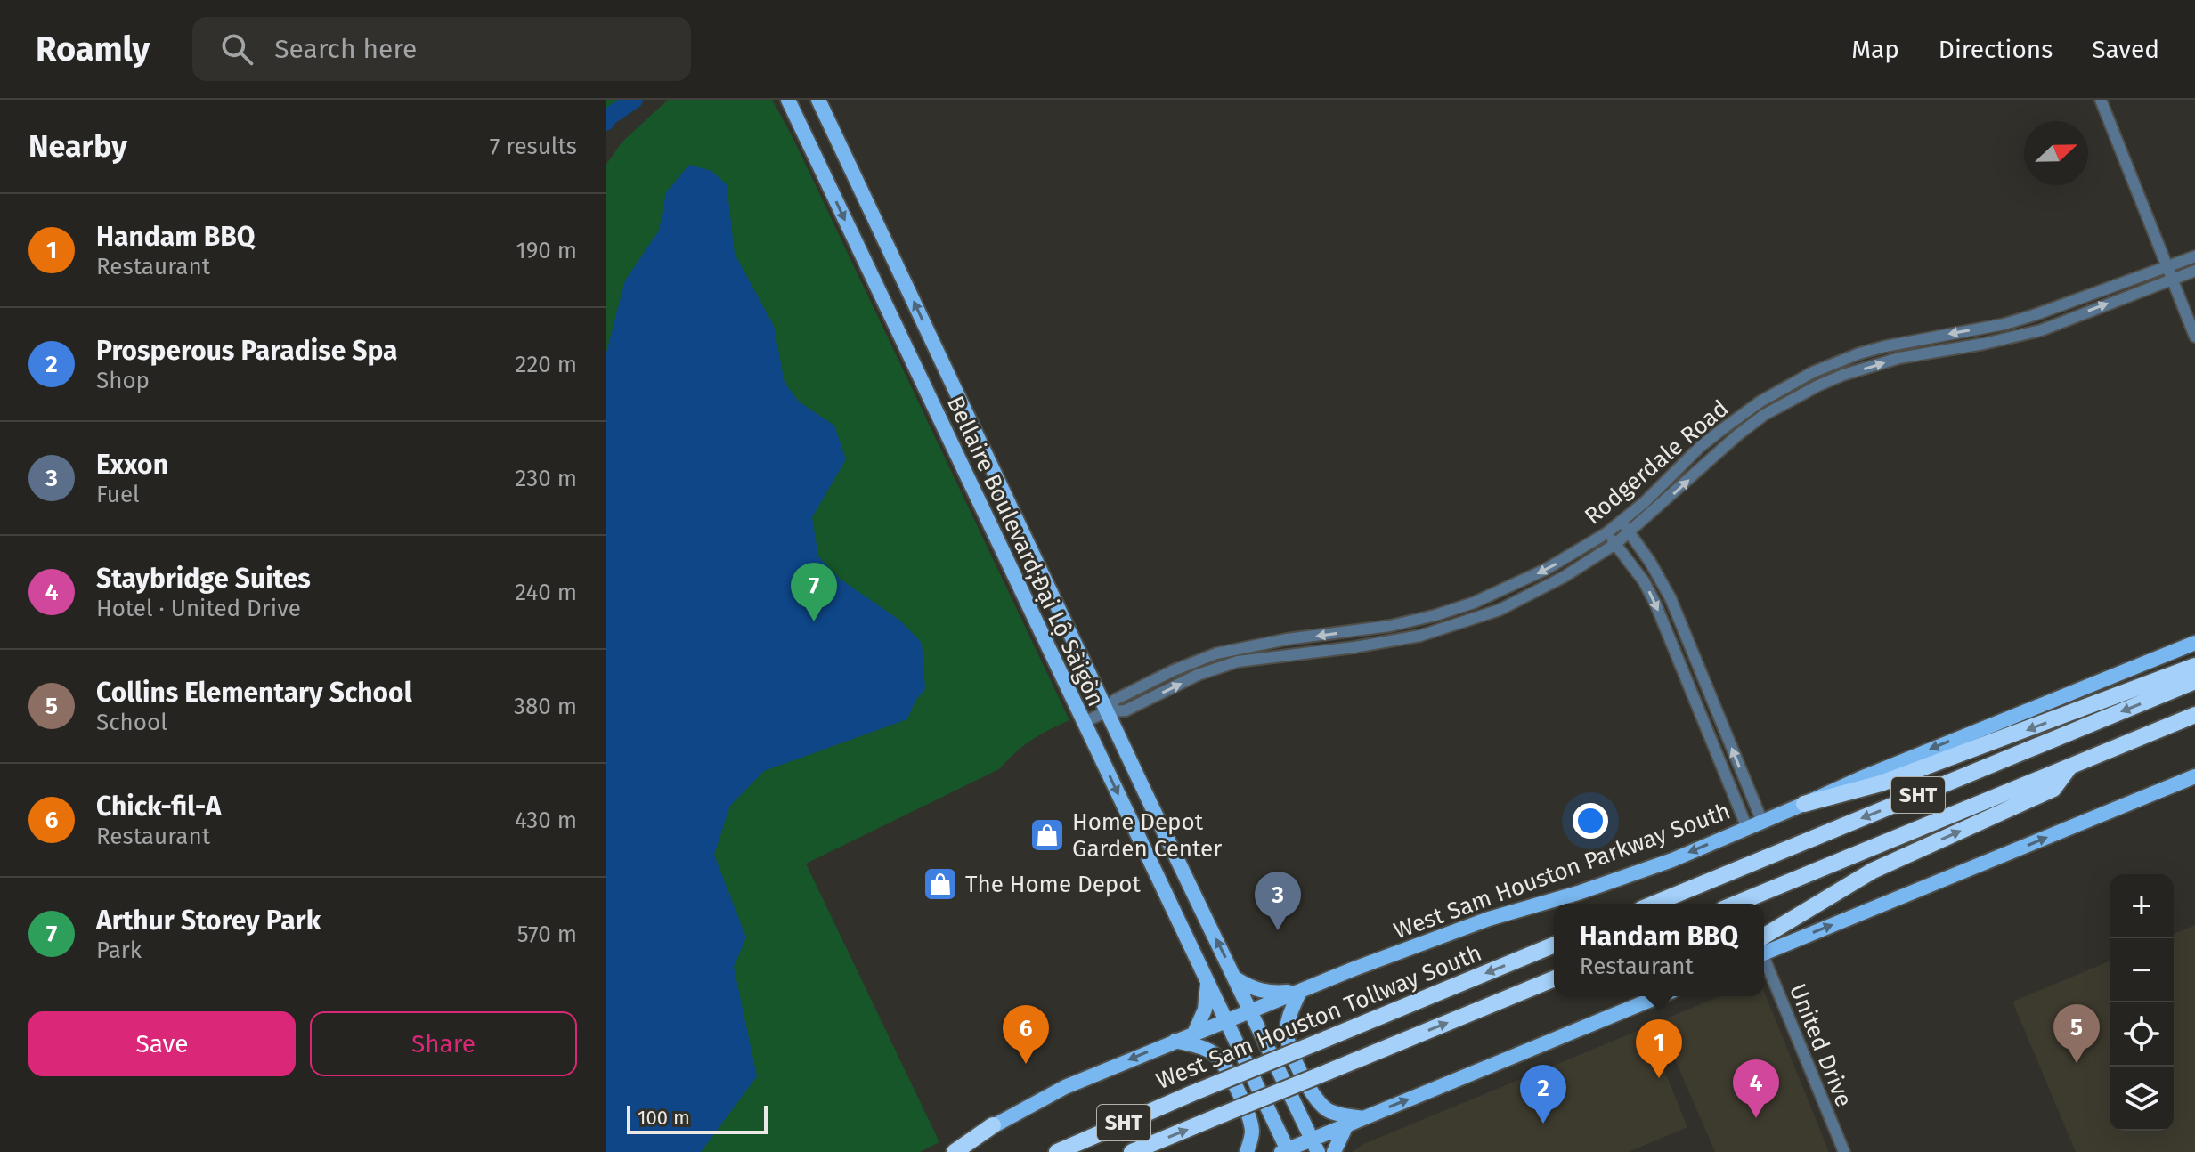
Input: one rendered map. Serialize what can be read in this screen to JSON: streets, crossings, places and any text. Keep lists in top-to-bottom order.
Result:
{
  "streets": {
    "highway": ["SHT", "West Sam Houston Tollway South"],
    "main road": ["Bellaire Boulevard;Đại Lộ Sàigòn", "West Sam Houston Parkway South"],
    "street": ["Rodgerdale Road", "United Drive"]
  },
  "crossings": [
    ["Rodgerdale Road", "Bellaire Boulevard;Đại Lộ Sàigòn"],
    ["Bellaire Boulevard;Đại Lộ Sàigòn", "West Sam Houston Parkway South"]
  ],
  "places": {
    "shop": ["Home Depot Garden Center", "The Home Depot"]
  },
  "scale_bar": "100 m",
  "north": "right",
  "page": {
    "header": "Roamly",
    "search": "Search here",
    "nav": ["Map", "Directions", "Saved"],
    "heading": ["Nearby", "7 results"],
    "list": [
      {
        "mark": "1",
        "name": "Handam BBQ",
        "note": "Restaurant",
        "value": "190 m"
      },
      {
        "mark": "2",
        "name": "Prosperous Paradise Spa",
        "note": "Shop",
        "value": "220 m"
      },
      {
        "mark": "3",
        "name": "Exxon",
        "note": "Fuel",
        "value": "230 m"
      },
      {
        "mark": "4",
        "name": "Staybridge Suites",
        "note": "Hotel · United Drive",
        "value": "240 m"
      },
      {
        "mark": "5",
        "name": "Collins Elementary School",
        "note": "School",
        "value": "380 m"
      },
      {
        "mark": "6",
        "name": "Chick-fil-A",
        "note": "Restaurant",
        "value": "430 m"
      },
      {
        "mark": "7",
        "name": "Arthur Storey Park",
        "note": "Park",
        "value": "570 m"
      }
    ],
    "pins": [
      "7",
      "3",
      "5",
      "6",
      "1",
      "4",
      "2"
    ],
    "map_buttons": ["+", "−"],
    "popup": ["Handam BBQ", "Restaurant"],
    "buttons": ["Save", "Share"],
    "scale": "100 m"
  }
}
